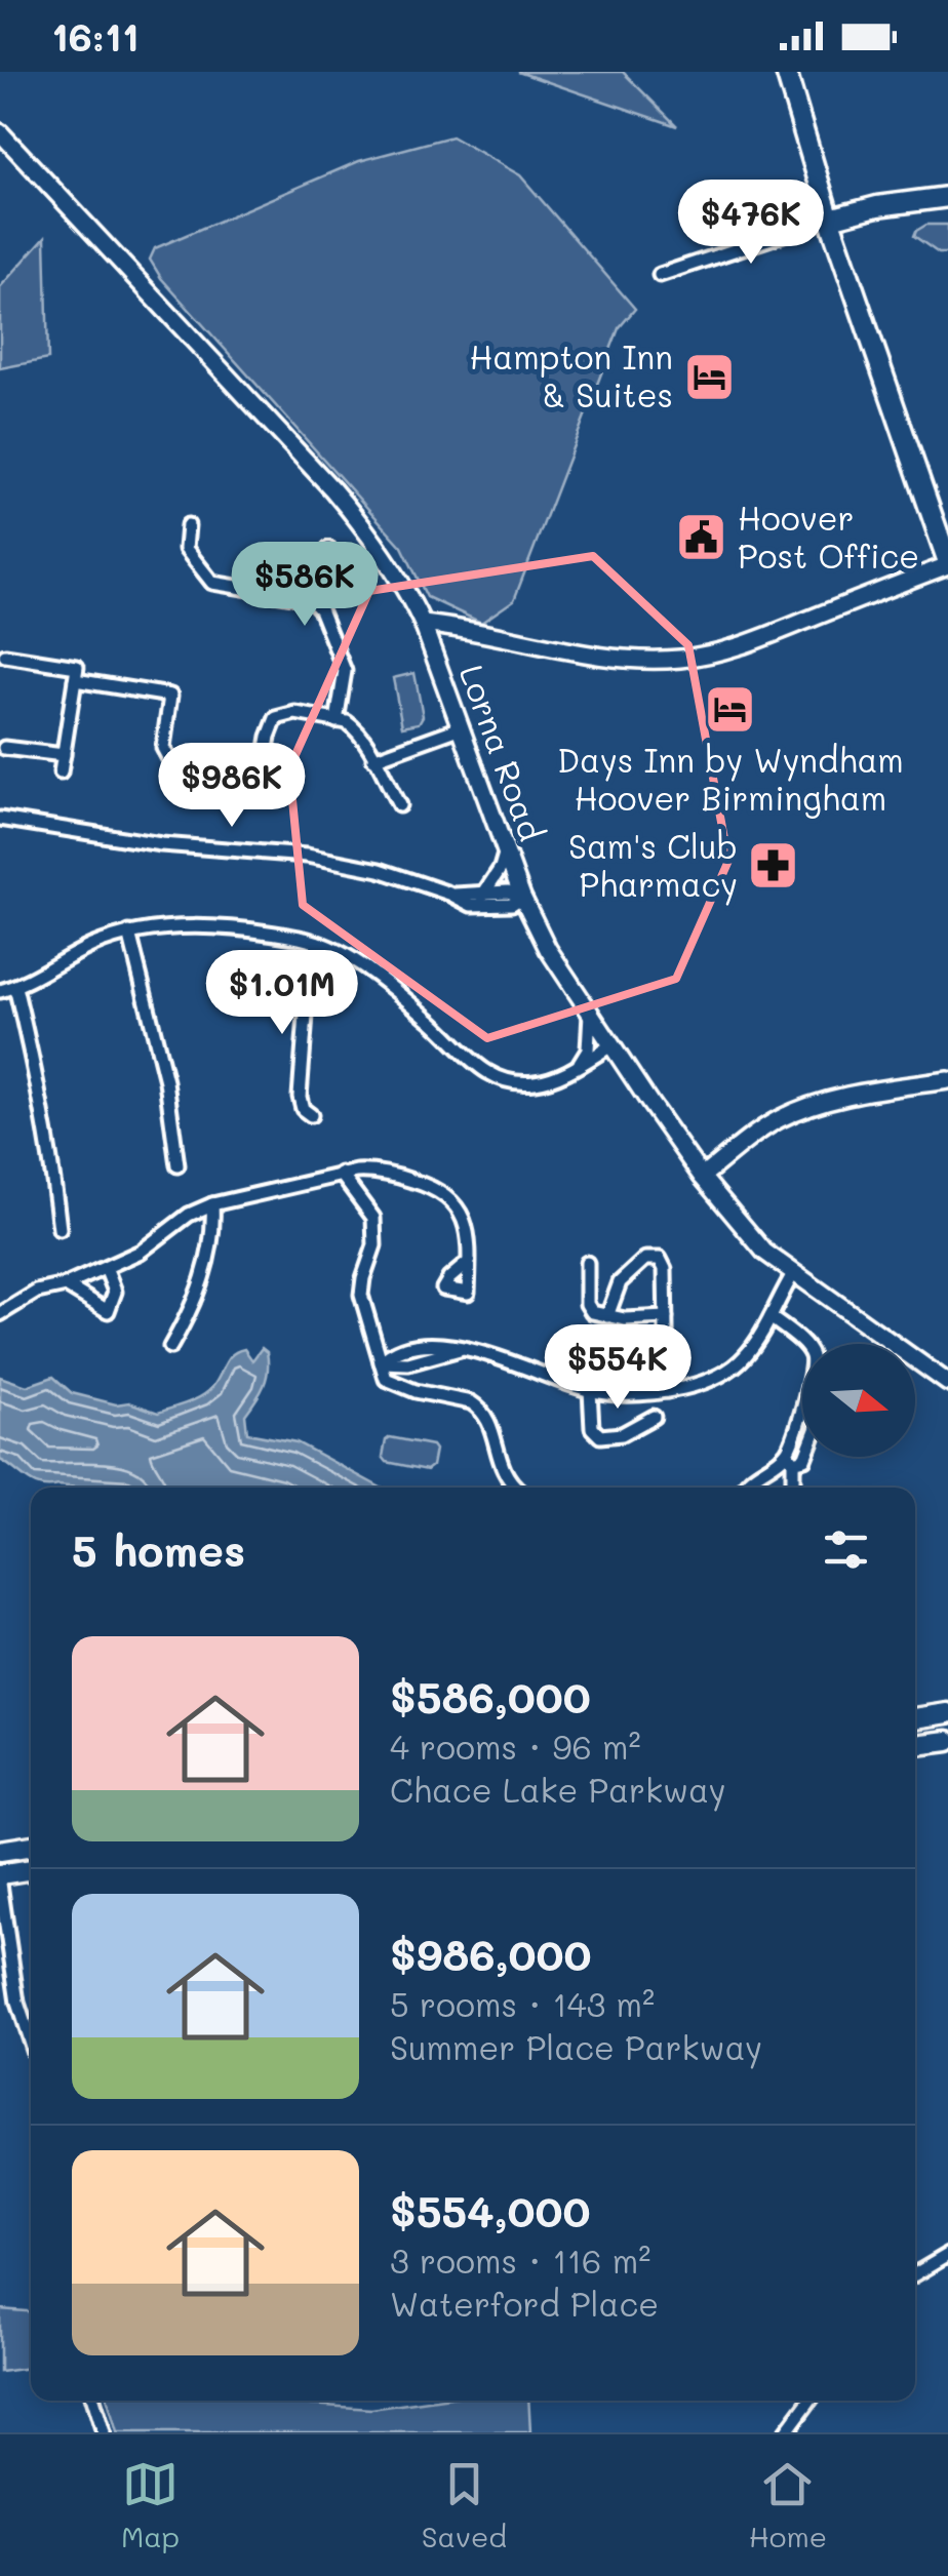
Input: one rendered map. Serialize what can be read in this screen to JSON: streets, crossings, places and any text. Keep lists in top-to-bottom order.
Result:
{
  "streets": {
    "street": ["Lorna Road"]
  },
  "places": {
    "hotel": ["Hampton Inn & Suites", "Days Inn by Wyndham Hoover Birmingham"],
    "public building": ["Hoover Post Office"],
    "pharmacy": ["Sam's Club Pharmacy"]
  },
  "north": "right",
  "page": {
    "status": "16:11",
    "price": [
      "$476K",
      "$586K",
      "$986K",
      "$1.01M",
      "$554K"
    ],
    "heading": "5 homes",
    "list": [
      {
        "name": "$586,000",
        "note": "4 rooms · 96 m² · Chace Lake Parkway"
      },
      {
        "name": "$986,000",
        "note": "5 rooms · 143 m² · Summer Place Parkway"
      },
      {
        "name": "$554,000",
        "note": "3 rooms · 116 m² · Waterford Place"
      }
    ],
    "tabs": ["Map", "Saved", "Home"]
  }
}
